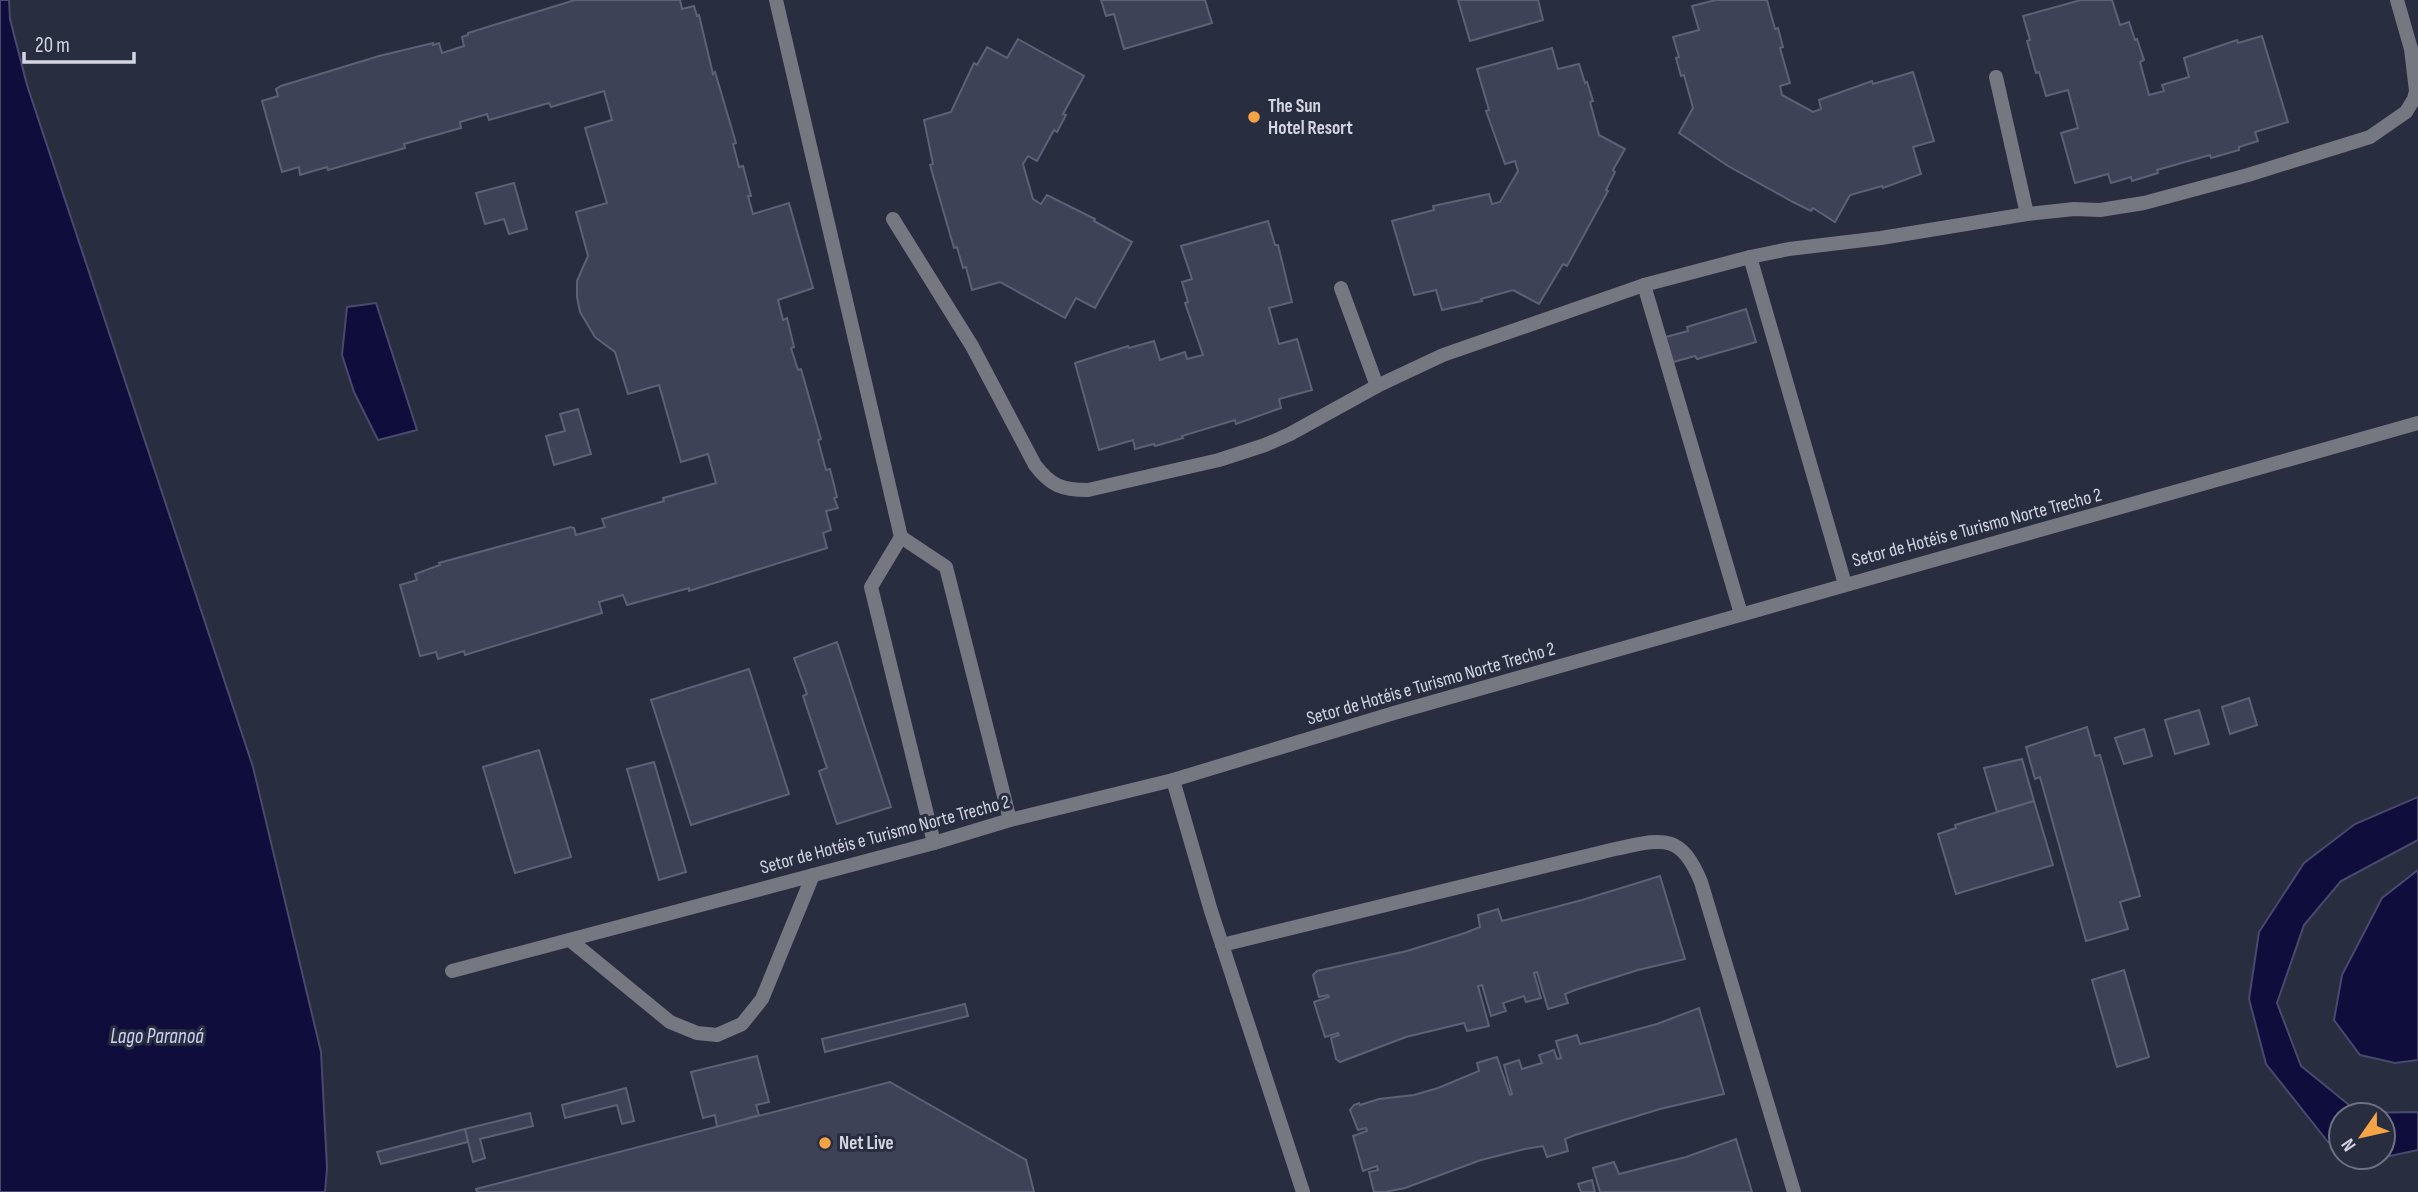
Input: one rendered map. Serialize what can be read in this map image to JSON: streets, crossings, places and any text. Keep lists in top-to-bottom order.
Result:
{
  "streets": {
    "lane": ["Setor de Hotéis e Turismo Norte Trecho 2"]
  },
  "water": ["Lago Paranoá"],
  "places": ["The Sun Hotel Resort", "Net Live"],
  "scale_bar": "20 m",
  "north": "bottom left"
}
